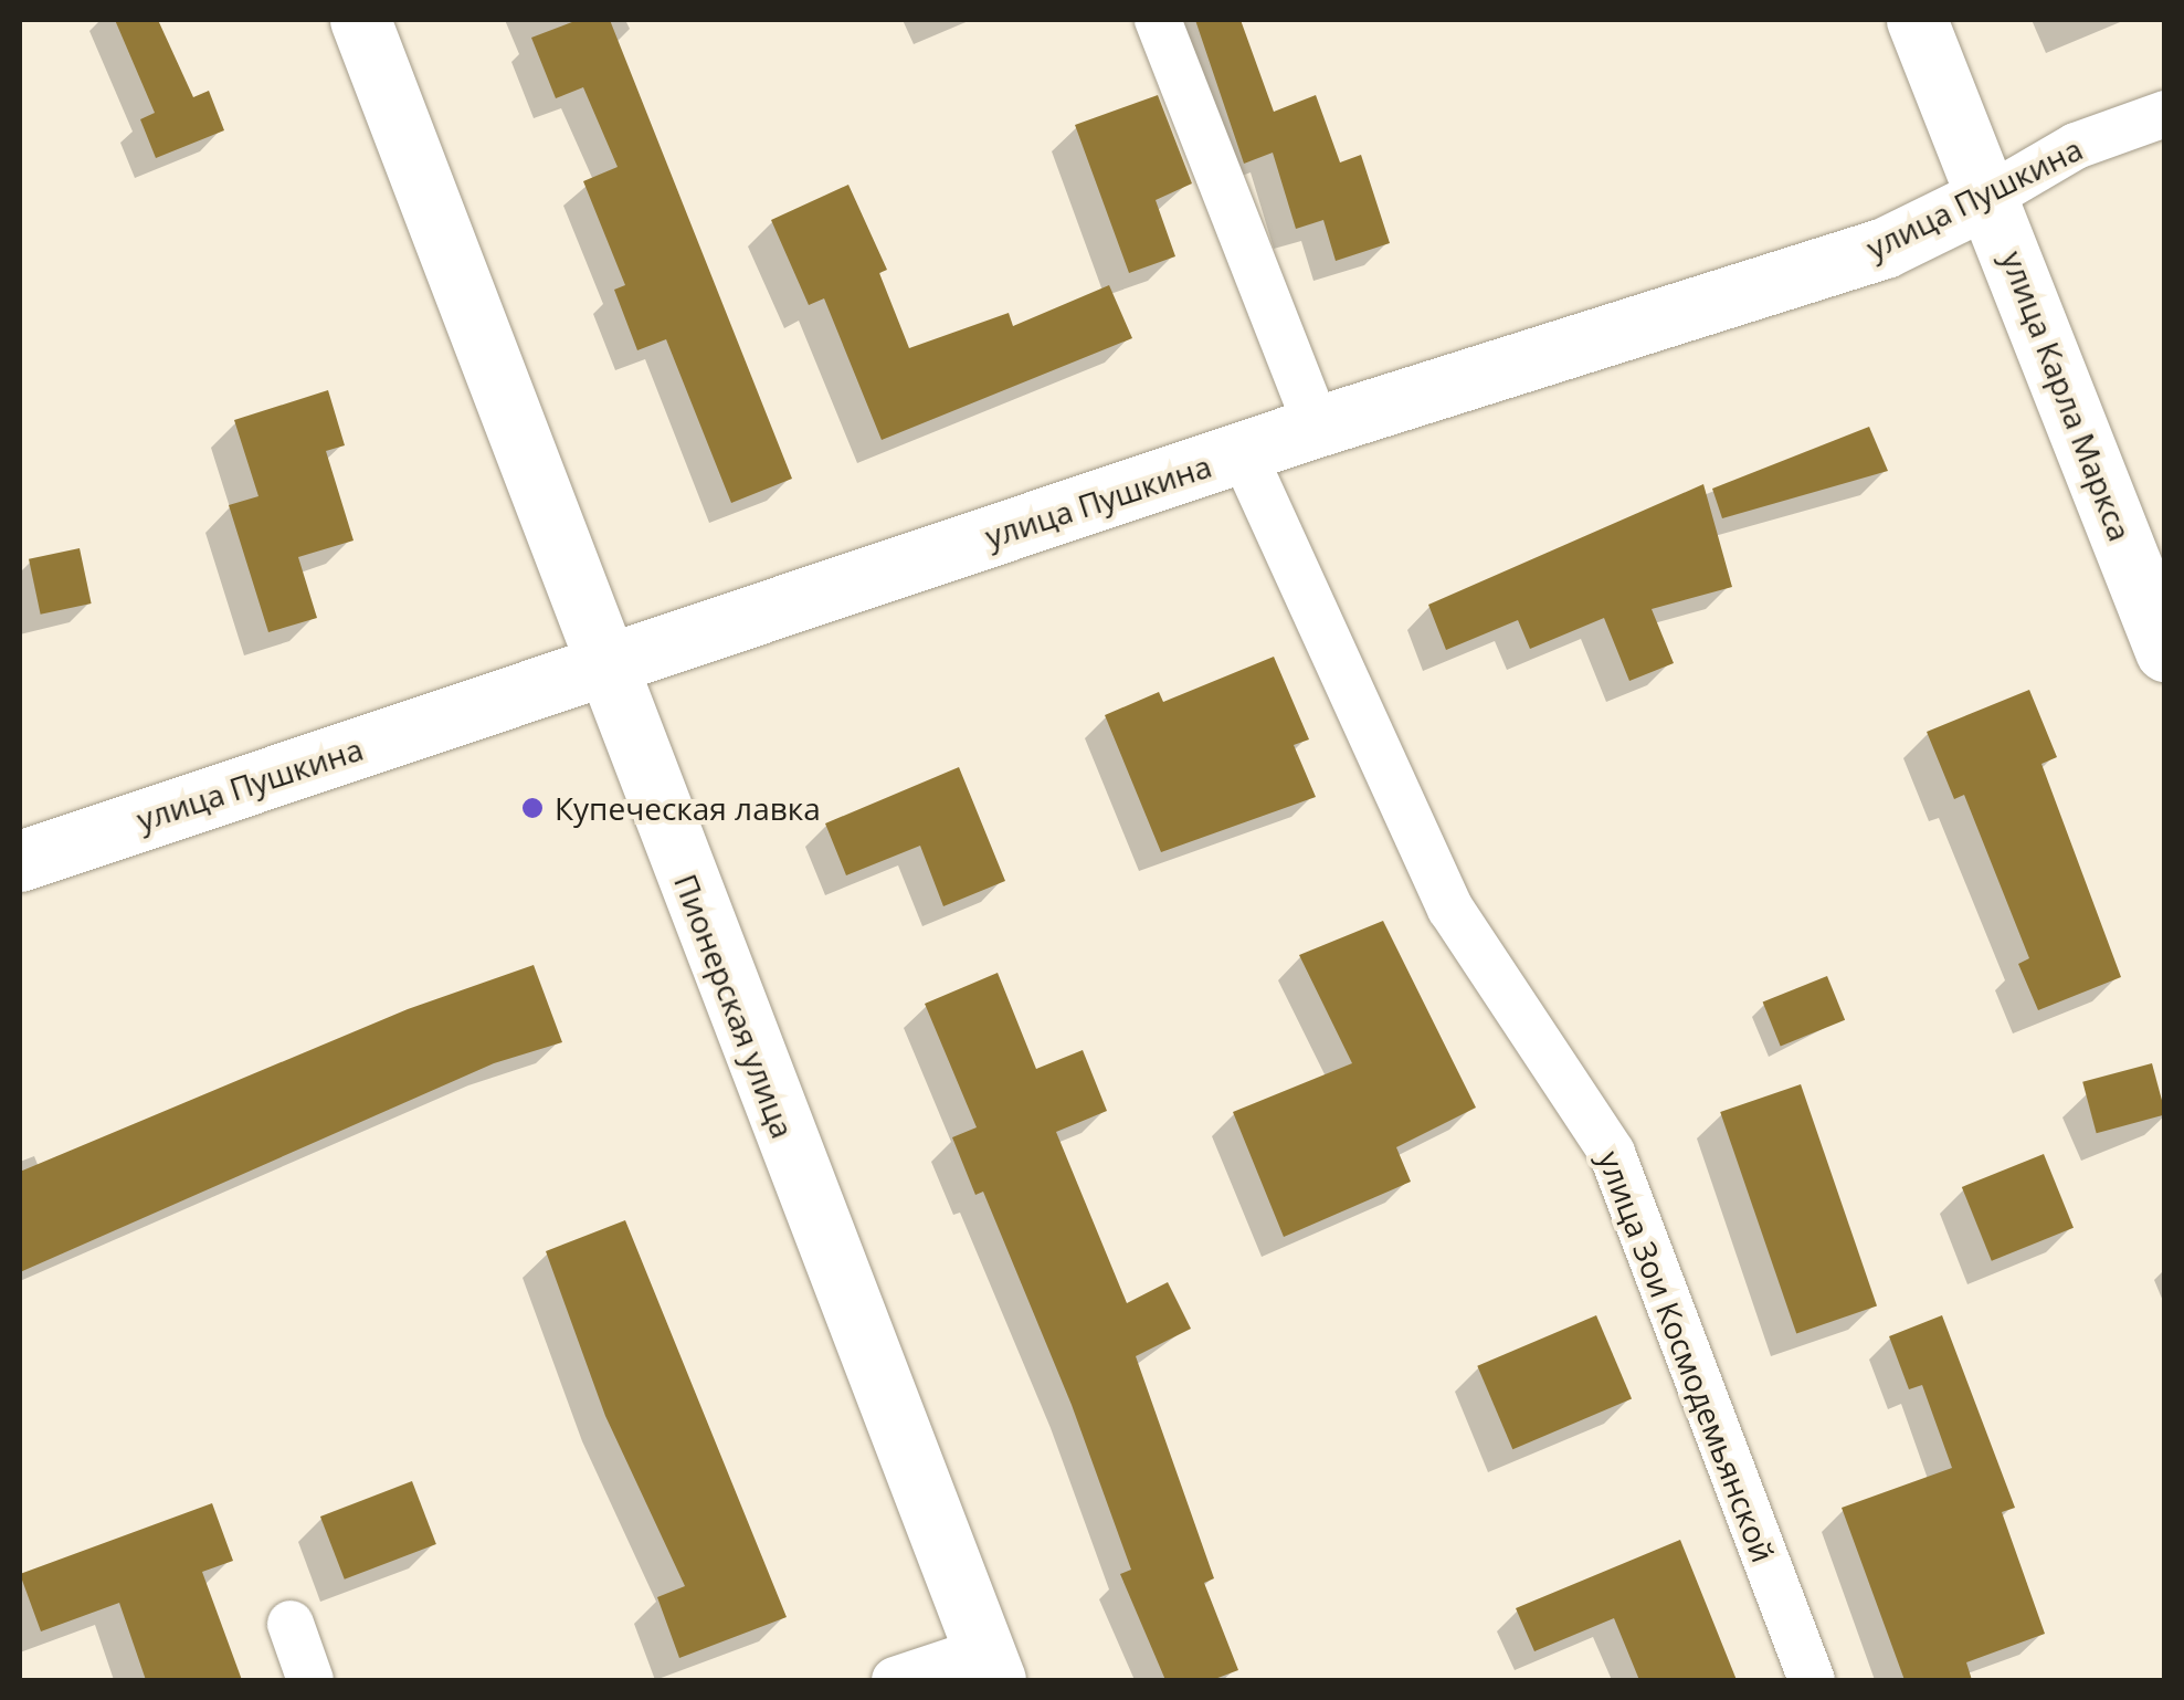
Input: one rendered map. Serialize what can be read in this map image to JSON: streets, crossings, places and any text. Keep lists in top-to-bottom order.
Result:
{
  "streets": {
    "street": [
      "улица Пушкина",
      "улица Карла Маркса",
      "Пионерская улица",
      "улица Зои Космодемьянской"
    ]
  },
  "crossings": [
    ["улица Пушкина", "улица Карла Маркса"],
    ["улица Пушкина", "Пионерская улица"],
    ["улица Пушкина", "улица Зои Космодемьянской"]
  ],
  "places": ["Купеческая лавка"]
}
